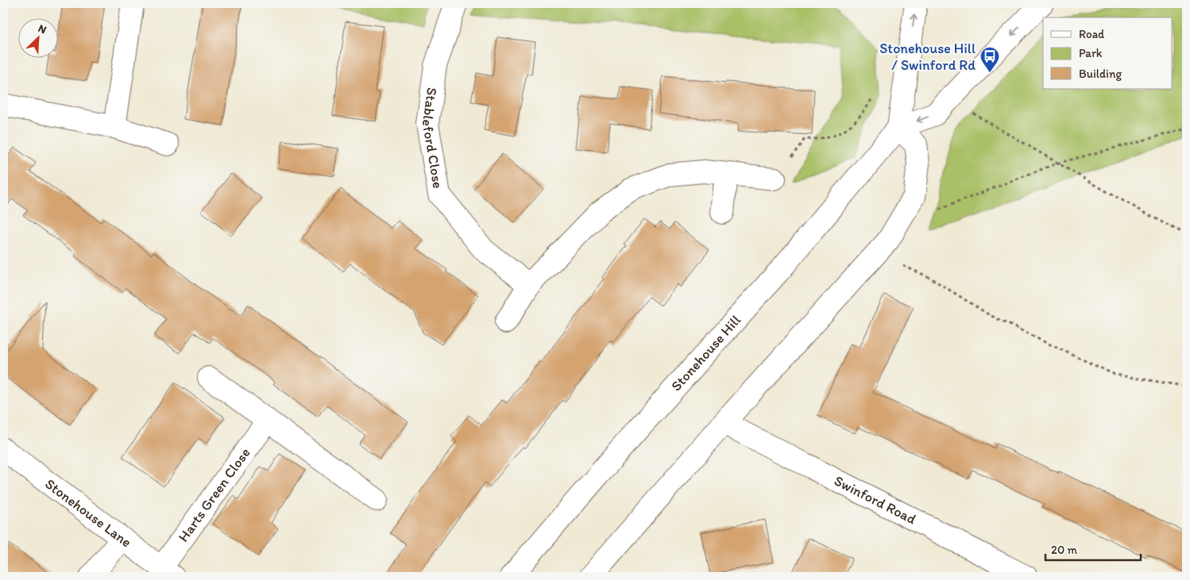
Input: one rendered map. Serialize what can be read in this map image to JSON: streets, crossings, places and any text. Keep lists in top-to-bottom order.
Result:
{
  "streets": {
    "street": [
      "Stableford Close",
      "Stonehouse Hill",
      "Harts Green Close",
      "Swinford Road",
      "Stonehouse Lane"
    ]
  },
  "crossings": [
    ["Harts Green Close", "Stonehouse Lane"]
  ],
  "places": {
    "bus stop": ["Stonehouse Hill / Swinford Rd"]
  },
  "legend": ["Road", "Park", "Building"],
  "scale_bar": "20 m",
  "north": "top right"
}
